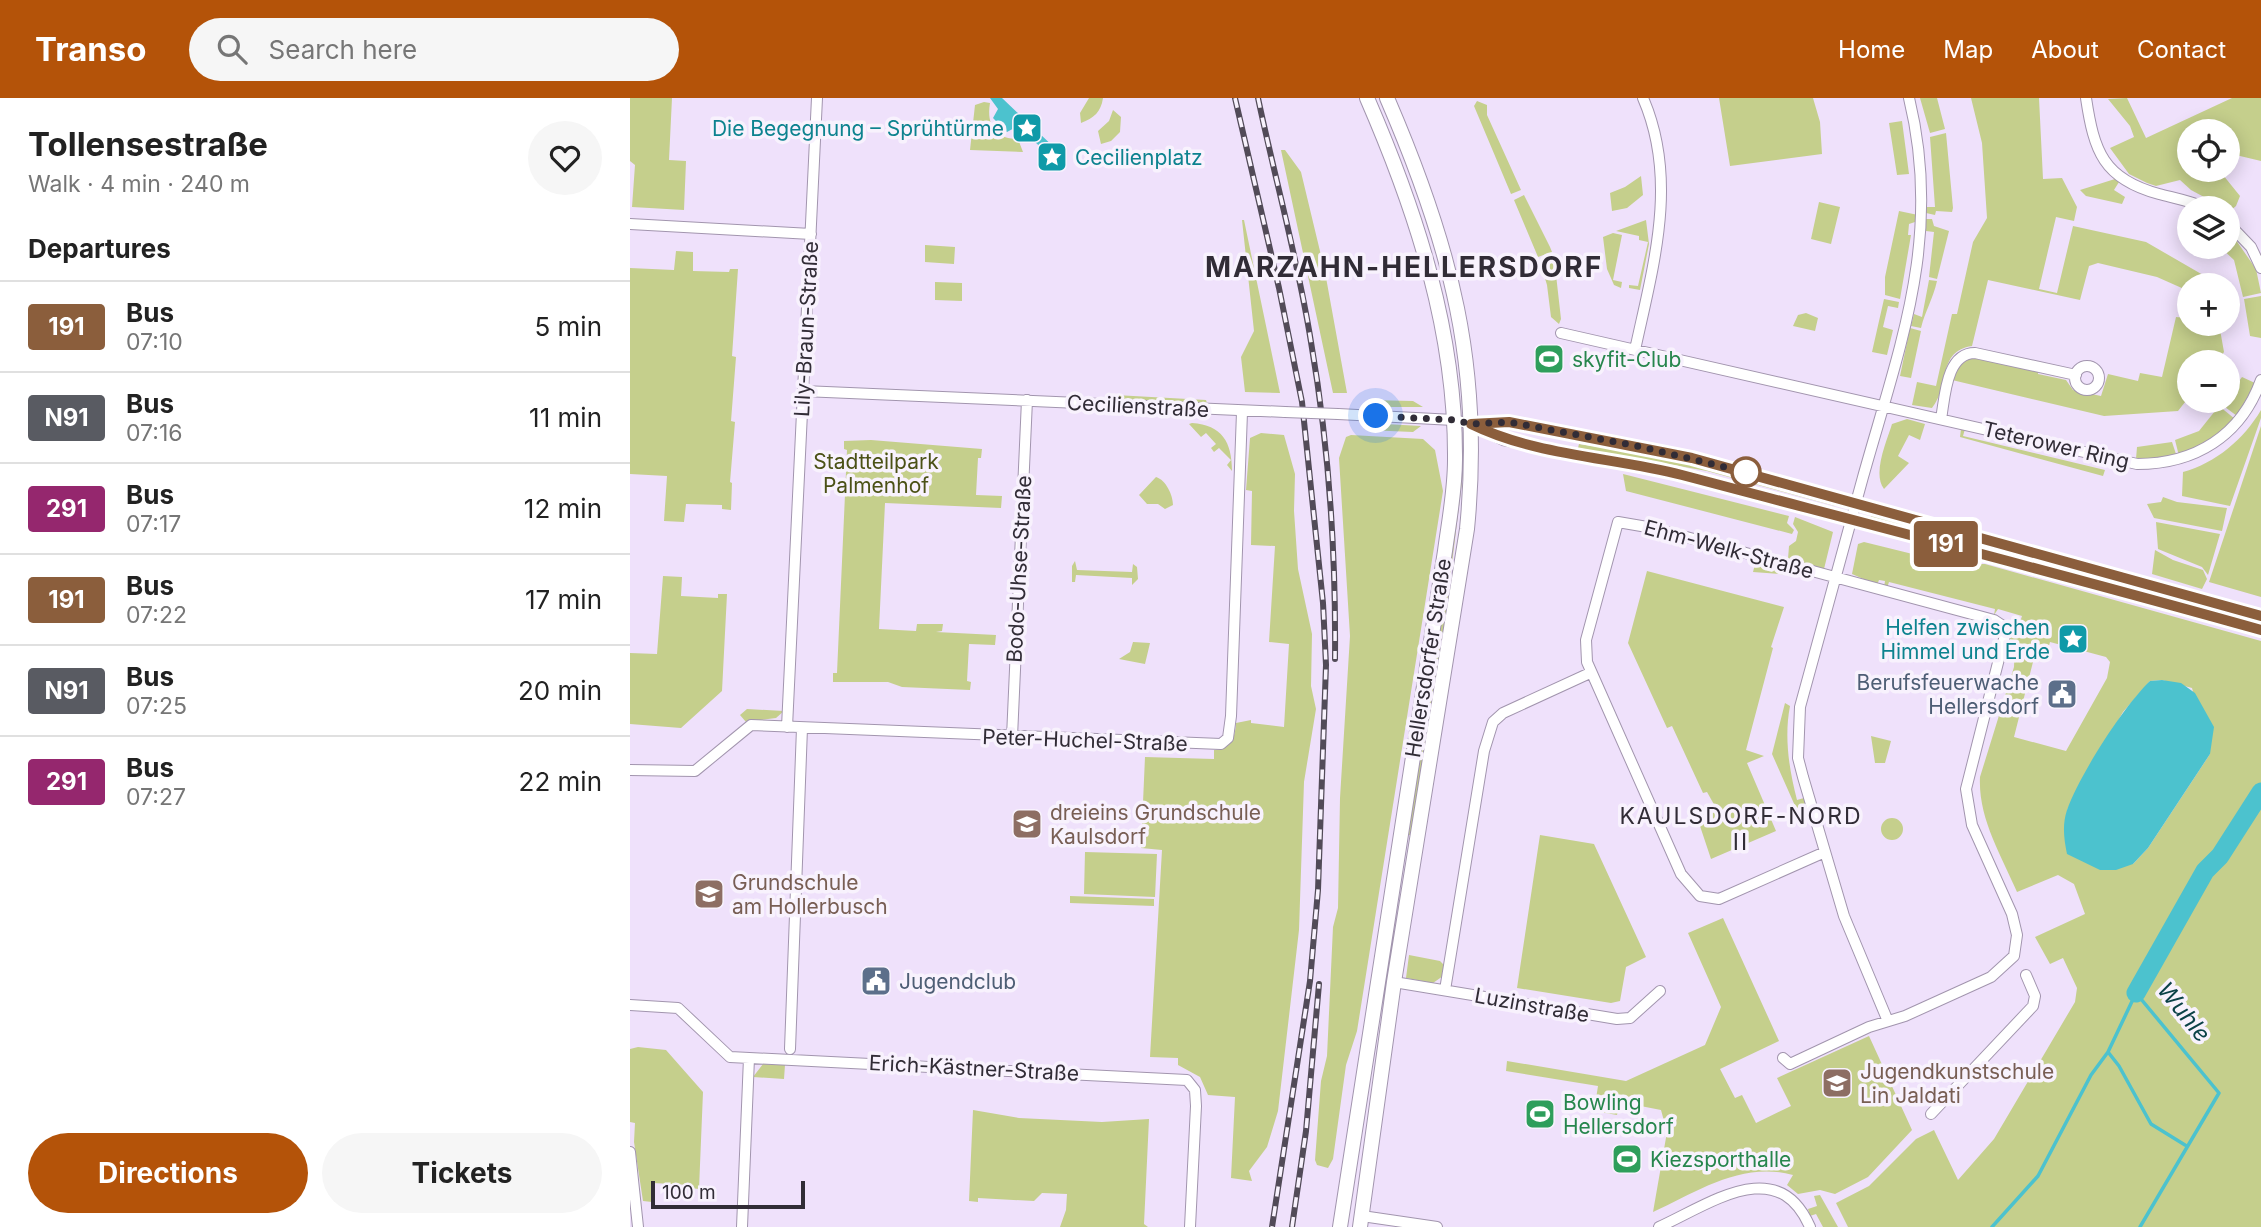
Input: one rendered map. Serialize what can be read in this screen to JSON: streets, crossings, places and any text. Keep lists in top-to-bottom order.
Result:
{
  "streets": {
    "main road": ["Hellersdorfer Straße"],
    "street": [
      "Lily-Braun-Straße",
      "Cecilienstraße",
      "Teterower Ring",
      "Ehm-Welk-Straße",
      "Bodo-Uhse-Straße",
      "Peter-Huchel-Straße",
      "Luzinstraße",
      "Erich-Kästner-Straße"
    ]
  },
  "crossings": [
    ["Lily-Braun-Straße", "Cecilienstraße"],
    ["Lily-Braun-Straße", "Peter-Huchel-Straße"],
    ["Cecilienstraße", "Bodo-Uhse-Straße"],
    ["Cecilienstraße", "Hellersdorfer Straße"],
    ["Cecilienstraße", "Peter-Huchel-Straße"],
    ["Bodo-Uhse-Straße", "Peter-Huchel-Straße"],
    ["Hellersdorfer Straße", "Luzinstraße"]
  ],
  "districts": ["MARZAHN-HELLERSDORF", "KAULSDORF-NORD II"],
  "water": ["Wuhle"],
  "parks": ["Stadtteilpark Palmenhof"],
  "places": {
    "place": ["Die Begegnung – Sprühtürme", "Cecilienplatz", "Helfen zwischen Himmel und Erde"],
    "sports": ["skyfit-Club", "Bowling Hellersdorf", "Kiezsporthalle"],
    "public building": ["Berufsfeuerwache Hellersdorf", "Jugendclub"],
    "school or university": ["dreieins Grundschule Kaulsdorf", "Grundschule am Hollerbusch", "Jugendkunstschule Lin Jaldati"]
  },
  "lines": ["bus line 191"],
  "scale_bar": "100 m",
  "page": {
    "header": "Transo",
    "search": "Search here",
    "nav": [
      "Home",
      "Map",
      "About",
      "Contact"
    ],
    "heading": [
      ["Tollensestraße", "Walk · 4 min · 240 m"],
      "Departures"
    ],
    "on_map": "191",
    "map_buttons": ["+", "−"],
    "list": [
      {
        "mark": "191",
        "name": "Bus",
        "note": "07:10",
        "value": "5 min"
      },
      {
        "mark": "N91",
        "name": "Bus",
        "note": "07:16",
        "value": "11 min"
      },
      {
        "mark": "291",
        "name": "Bus",
        "note": "07:17",
        "value": "12 min"
      },
      {
        "mark": "191",
        "name": "Bus",
        "note": "07:22",
        "value": "17 min"
      },
      {
        "mark": "N91",
        "name": "Bus",
        "note": "07:25",
        "value": "20 min"
      },
      {
        "mark": "291",
        "name": "Bus",
        "note": "07:27",
        "value": "22 min"
      }
    ],
    "buttons": ["Directions", "Tickets"],
    "scale": "100 m"
  }
}
